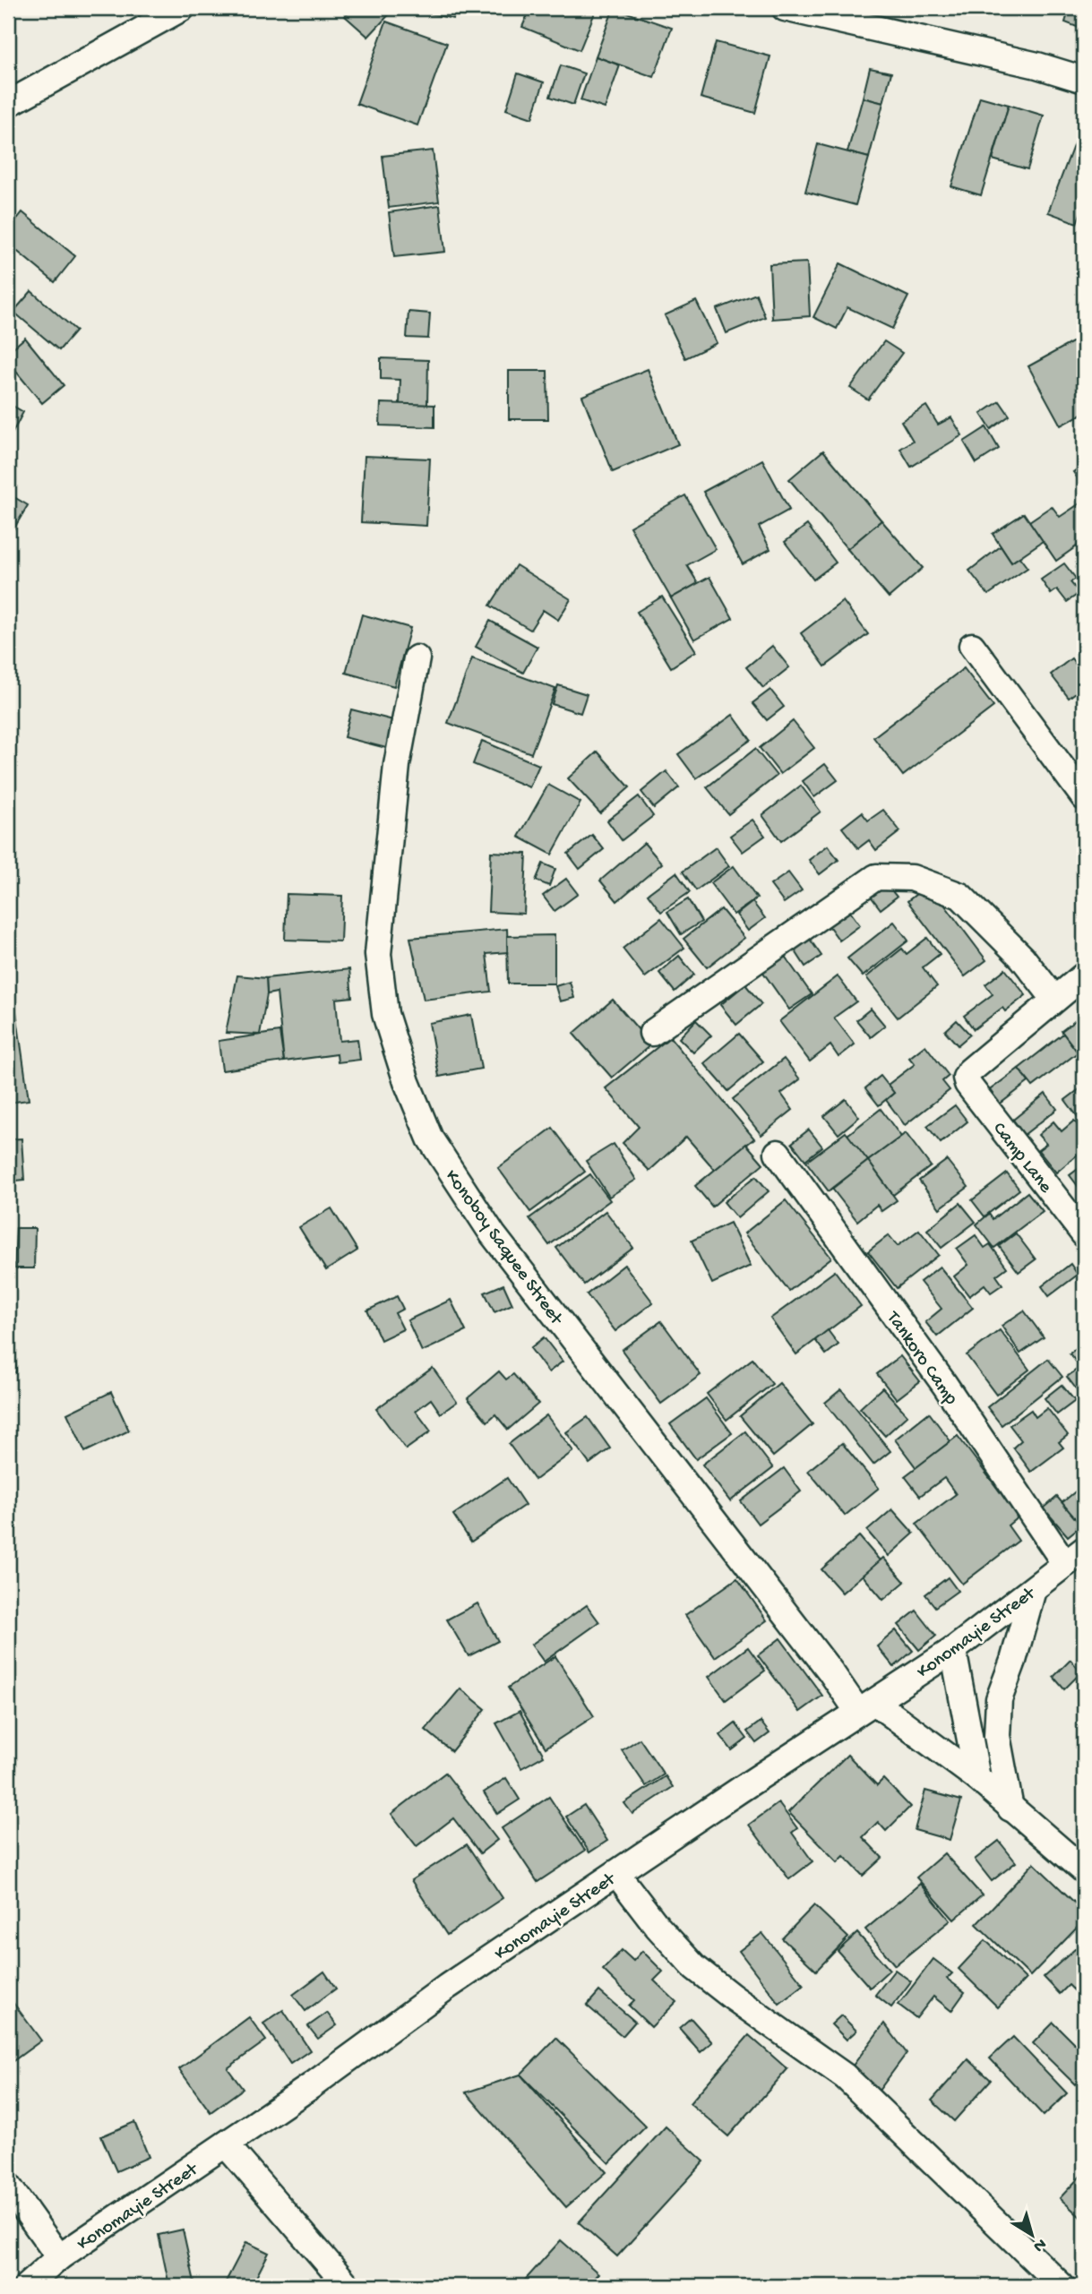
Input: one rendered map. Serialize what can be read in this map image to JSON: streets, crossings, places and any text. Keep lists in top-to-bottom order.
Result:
{
  "streets": {
    "street": [
      "Camp Lane",
      "Konoboy Saquee Street",
      "Tankoro Camp",
      "Konomayie Street"
    ]
  },
  "crossings": [
    ["Konoboy Saquee Street", "Konomayie Street"],
    ["Tankoro Camp", "Konomayie Street"]
  ],
  "north": "bottom right"
}
